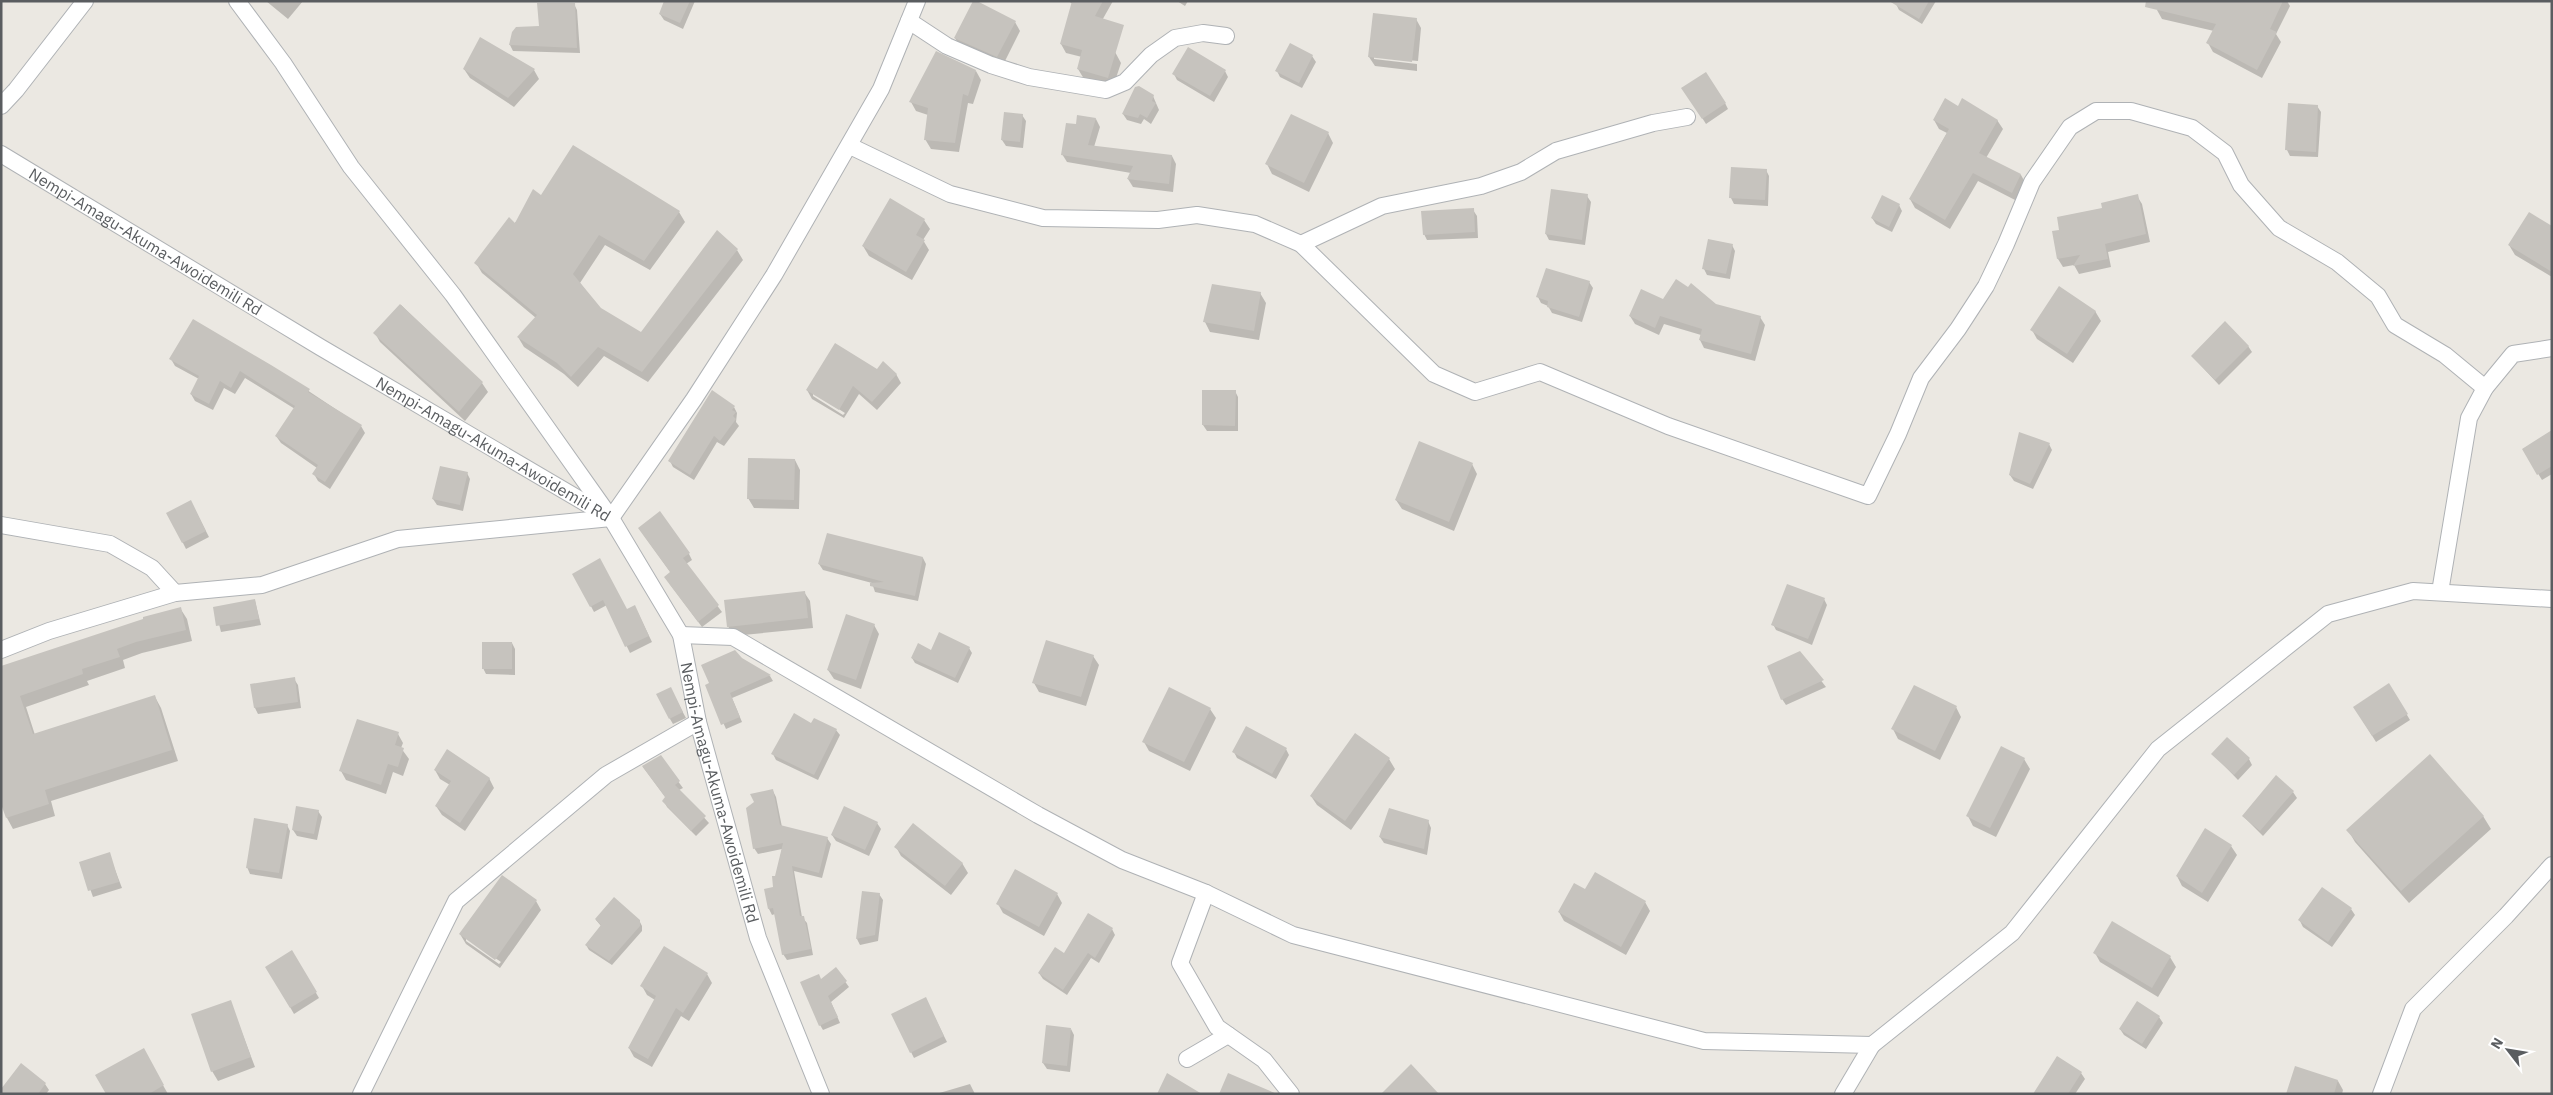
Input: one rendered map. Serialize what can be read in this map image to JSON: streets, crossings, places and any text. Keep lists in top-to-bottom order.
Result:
{
  "streets": {
    "street": ["Nempi-Amagu-Akuma-Awoidemili Rd"]
  },
  "north": "top left"
}
